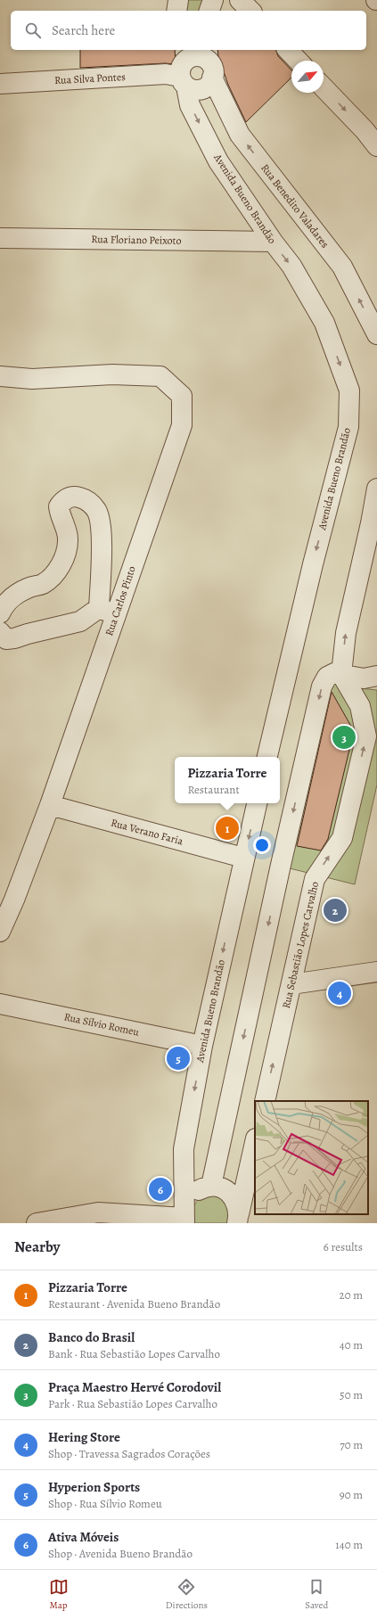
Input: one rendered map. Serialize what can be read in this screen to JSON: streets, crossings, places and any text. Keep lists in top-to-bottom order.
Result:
{
  "streets": {
    "street": [
      "Rua Silva Pontes",
      "Avenida Bueno Brandão",
      "Rua Benedito Valadares",
      "Rua Floriano Peixoto",
      "Rua Carlos Pinto",
      "Rua Verano Faria",
      "Rua Sebastião Lopes Carvalho",
      "Rua Sílvio Romeu"
    ]
  },
  "crossings": [
    ["Rua Silva Pontes", "Avenida Bueno Brandão"],
    ["Rua Silva Pontes", "Rua Benedito Valadares"],
    ["Avenida Bueno Brandão", "Rua Benedito Valadares"],
    ["Avenida Bueno Brandão", "Rua Floriano Peixoto"],
    ["Avenida Bueno Brandão", "Rua Verano Faria"],
    ["Avenida Bueno Brandão", "Rua Sílvio Romeu"],
    ["Rua Carlos Pinto", "Rua Verano Faria"]
  ],
  "north": "top right",
  "page": {
    "search": "Search here",
    "pins": [
      "3",
      "1",
      "2",
      "4",
      "5",
      "6"
    ],
    "popup": ["Pizzaria Torre", "Restaurant"],
    "heading": ["Nearby", "6 results"],
    "list": [
      {
        "mark": "1",
        "name": "Pizzaria Torre",
        "note": "Restaurant · Avenida Bueno Brandão",
        "value": "20 m"
      },
      {
        "mark": "2",
        "name": "Banco do Brasil",
        "note": "Bank · Rua Sebastião Lopes Carvalho",
        "value": "40 m"
      },
      {
        "mark": "3",
        "name": "Praça Maestro Hervé Corodovil",
        "note": "Park · Rua Sebastião Lopes Carvalho",
        "value": "50 m"
      },
      {
        "mark": "4",
        "name": "Hering Store",
        "note": "Shop · Travessa Sagrados Corações",
        "value": "70 m"
      },
      {
        "mark": "5",
        "name": "Hyperion Sports",
        "note": "Shop · Rua Sílvio Romeu",
        "value": "90 m"
      },
      {
        "mark": "6",
        "name": "Ativa Móveis",
        "note": "Shop · Avenida Bueno Brandão",
        "value": "140 m"
      }
    ],
    "nav": ["Map", "Directions", "Saved"]
  }
}
